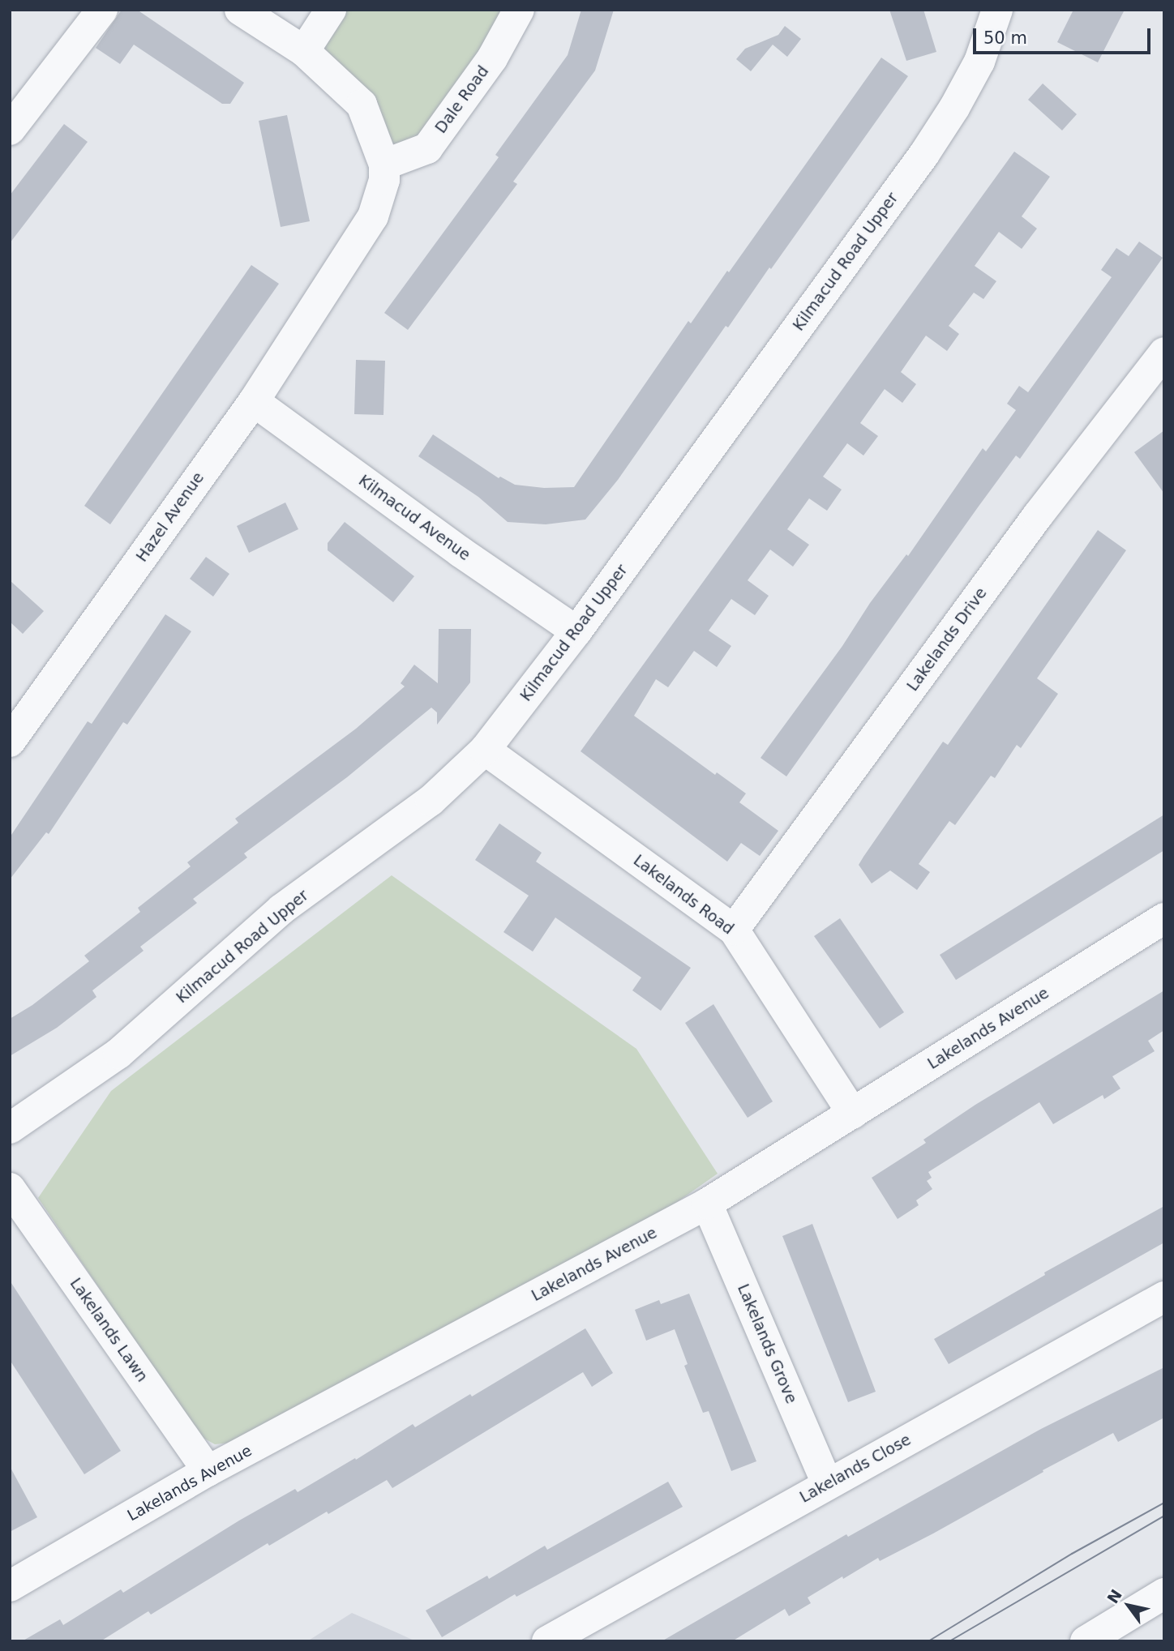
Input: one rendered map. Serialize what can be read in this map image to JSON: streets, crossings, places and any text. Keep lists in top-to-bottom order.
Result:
{
  "streets": {
    "street": [
      "Dale Road",
      "Kilmacud Road Upper",
      "Hazel Avenue",
      "Kilmacud Avenue",
      "Lakelands Drive",
      "Lakelands Road",
      "Lakelands Avenue",
      "Lakelands Lawn",
      "Lakelands Grove",
      "Lakelands Close"
    ]
  },
  "crossings": [
    ["Dale Road", "Hazel Avenue"],
    ["Kilmacud Road Upper", "Kilmacud Avenue"],
    ["Kilmacud Road Upper", "Lakelands Road"],
    ["Hazel Avenue", "Kilmacud Avenue"],
    ["Lakelands Drive", "Lakelands Road"],
    ["Lakelands Road", "Lakelands Avenue"],
    ["Lakelands Avenue", "Lakelands Lawn"],
    ["Lakelands Avenue", "Lakelands Grove"],
    ["Lakelands Grove", "Lakelands Close"]
  ],
  "scale_bar": "50 m",
  "north": "top left"
}
